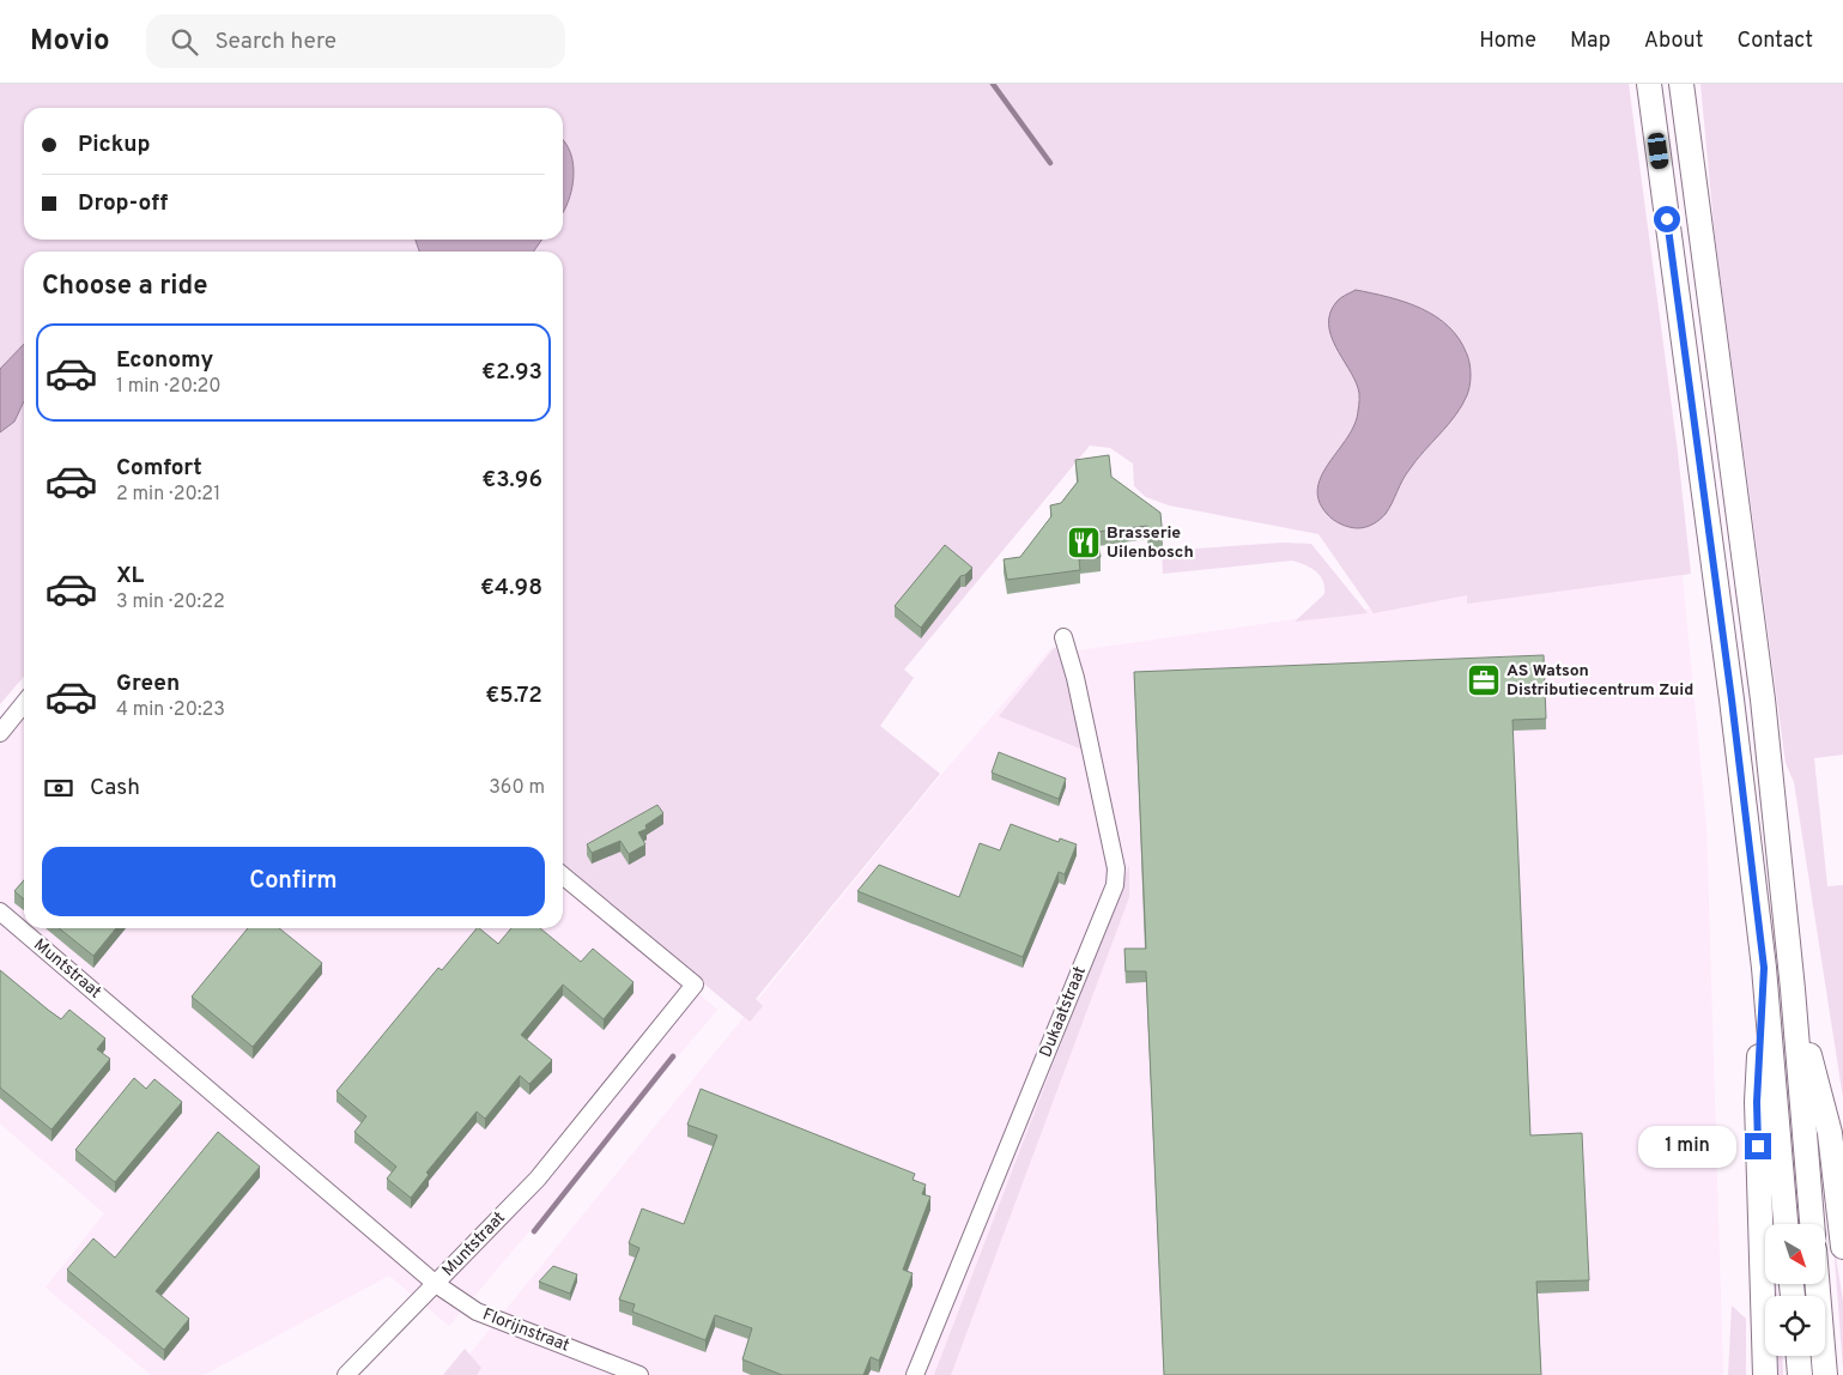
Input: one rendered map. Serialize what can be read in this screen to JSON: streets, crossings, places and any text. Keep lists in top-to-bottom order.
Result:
{
  "streets": {
    "street": ["Muntstraat", "Dukaatstraat", "Florijnstraat"]
  },
  "crossings": [
    ["Muntstraat", "Florijnstraat"]
  ],
  "places": {
    "restaurant": ["Brasserie Uilenbosch"],
    "office": ["AS Watson Distributiecentrum Zuid"]
  },
  "north": "bottom right",
  "page": {
    "header": "Movio",
    "search": "Search here",
    "nav": [
      "Home",
      "Map",
      "About",
      "Contact"
    ],
    "banner": ["Pickup", "Drop-off"],
    "heading": "Choose a ride",
    "list": [
      {
        "name": "Economy",
        "note": "1 min · 20:20",
        "value": "€2.93"
      },
      {
        "name": "Comfort",
        "note": "2 min · 20:21",
        "value": "€3.96"
      },
      {
        "name": "XL",
        "note": "3 min · 20:22",
        "value": "€4.98"
      },
      {
        "name": "Green",
        "note": "4 min · 20:23",
        "value": "€5.72"
      }
    ],
    "pay": ["Cash", "360 m"],
    "buttons": "Confirm",
    "bubble": "1 min"
  }
}
